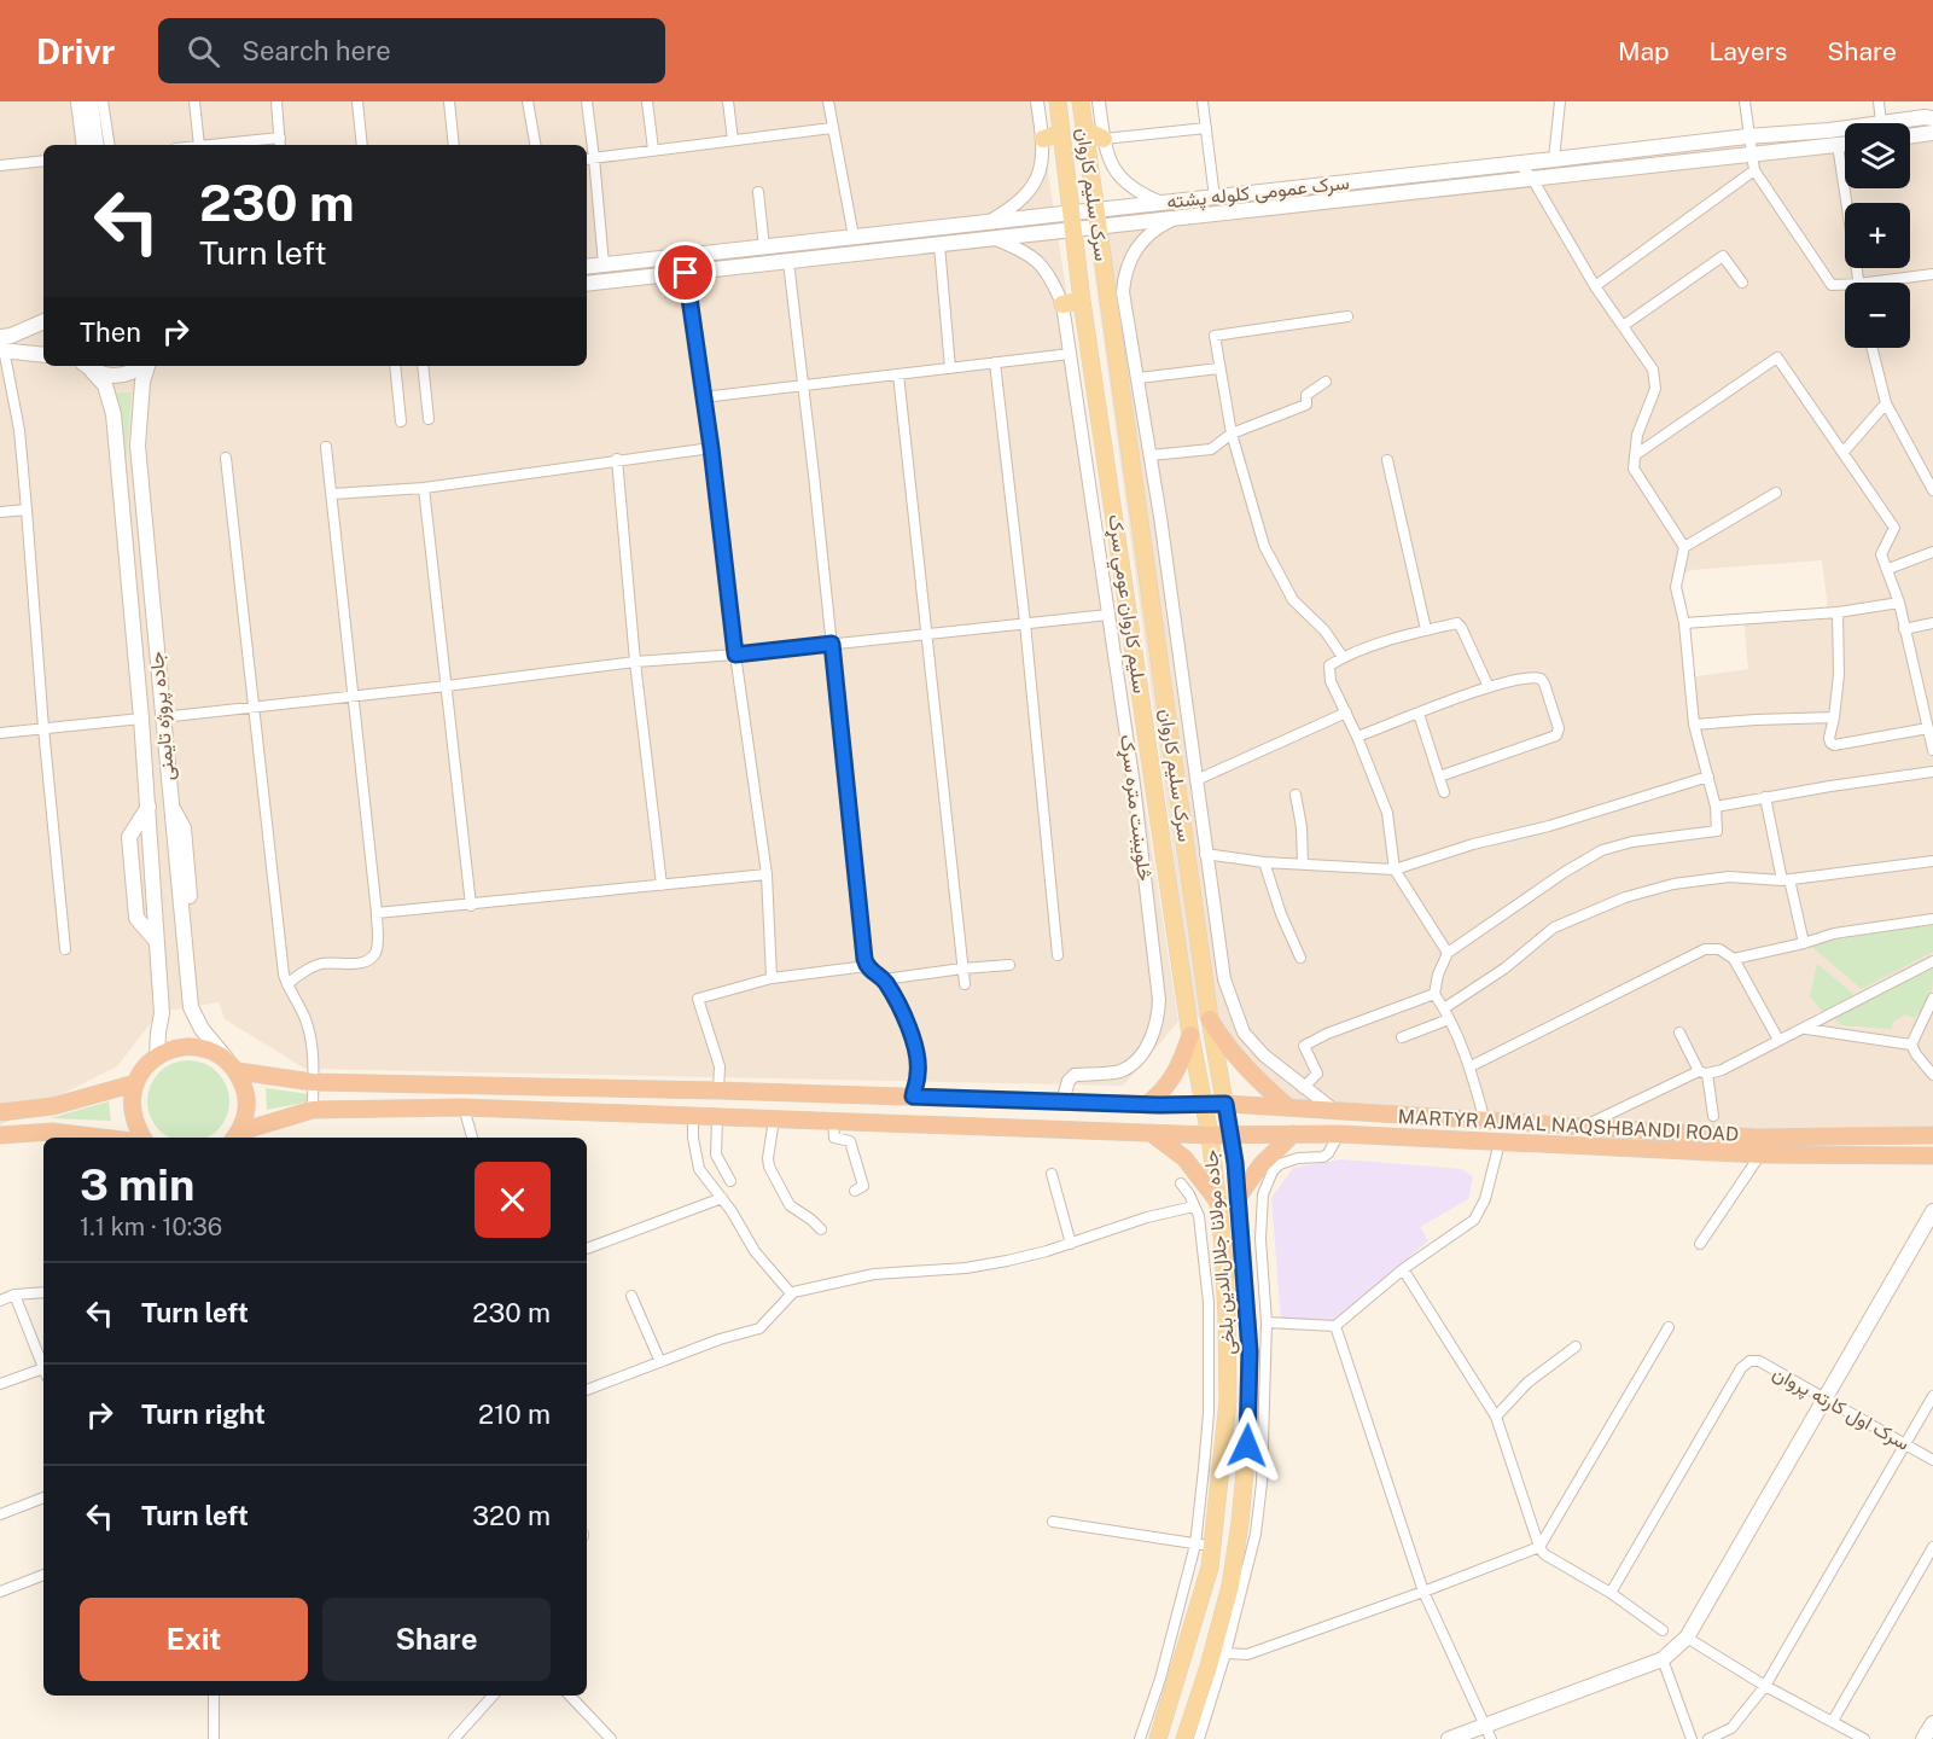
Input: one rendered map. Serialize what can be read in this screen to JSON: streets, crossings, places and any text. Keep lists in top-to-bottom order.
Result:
{
  "streets": {
    "highway": ["MARTYR AJMAL NAQSHBANDI ROAD"],
    "main road": [
      "سرک عمومی کلوله پشته",
      "سرک سلیم کاروان",
      "سلیم کاروان عومي سړک",
      "جاده پروژه تایمنی",
      "جاده مولانا جلال‌الدین بلخی"
    ],
    "street": ["څلویښت متره سړک", "سرک اول کارته پروان"]
  },
  "crossings": [
    ["سرک عمومی کلوله پشته", "سرک سلیم کاروان"],
    ["سرک عمومی کلوله پشته", "سلیم کاروان عومي سړک"],
    ["سرک عمومی کلوله پشته", "څلویښت متره سړک"],
    ["سرک سلیم کاروان", "MARTYR AJMAL NAQSHBANDI ROAD"],
    ["سرک سلیم کاروان", "جاده مولانا جلال‌الدین بلخی"],
    ["سلیم کاروان عومي سړک", "MARTYR AJMAL NAQSHBANDI ROAD"],
    ["سلیم کاروان عومي سړک", "جاده مولانا جلال‌الدین بلخی"],
    ["څلویښت متره سړک", "MARTYR AJMAL NAQSHBANDI ROAD"],
    ["MARTYR AJMAL NAQSHBANDI ROAD", "جاده مولانا جلال‌الدین بلخی"]
  ],
  "page": {
    "header": "Drivr",
    "search": "Search here",
    "nav": ["Map", "Layers", "Share"],
    "map_buttons": ["+", "−"],
    "turn": ["230 m", "Turn left"],
    "then": "Then",
    "heading": ["3 min", "1.1 km · 10:36"],
    "list": [
      {
        "name": "Turn left",
        "value": "230 m"
      },
      {
        "name": "Turn right",
        "value": "210 m"
      },
      {
        "name": "Turn left",
        "value": "320 m"
      }
    ],
    "buttons": ["Exit", "Share"]
  }
}
